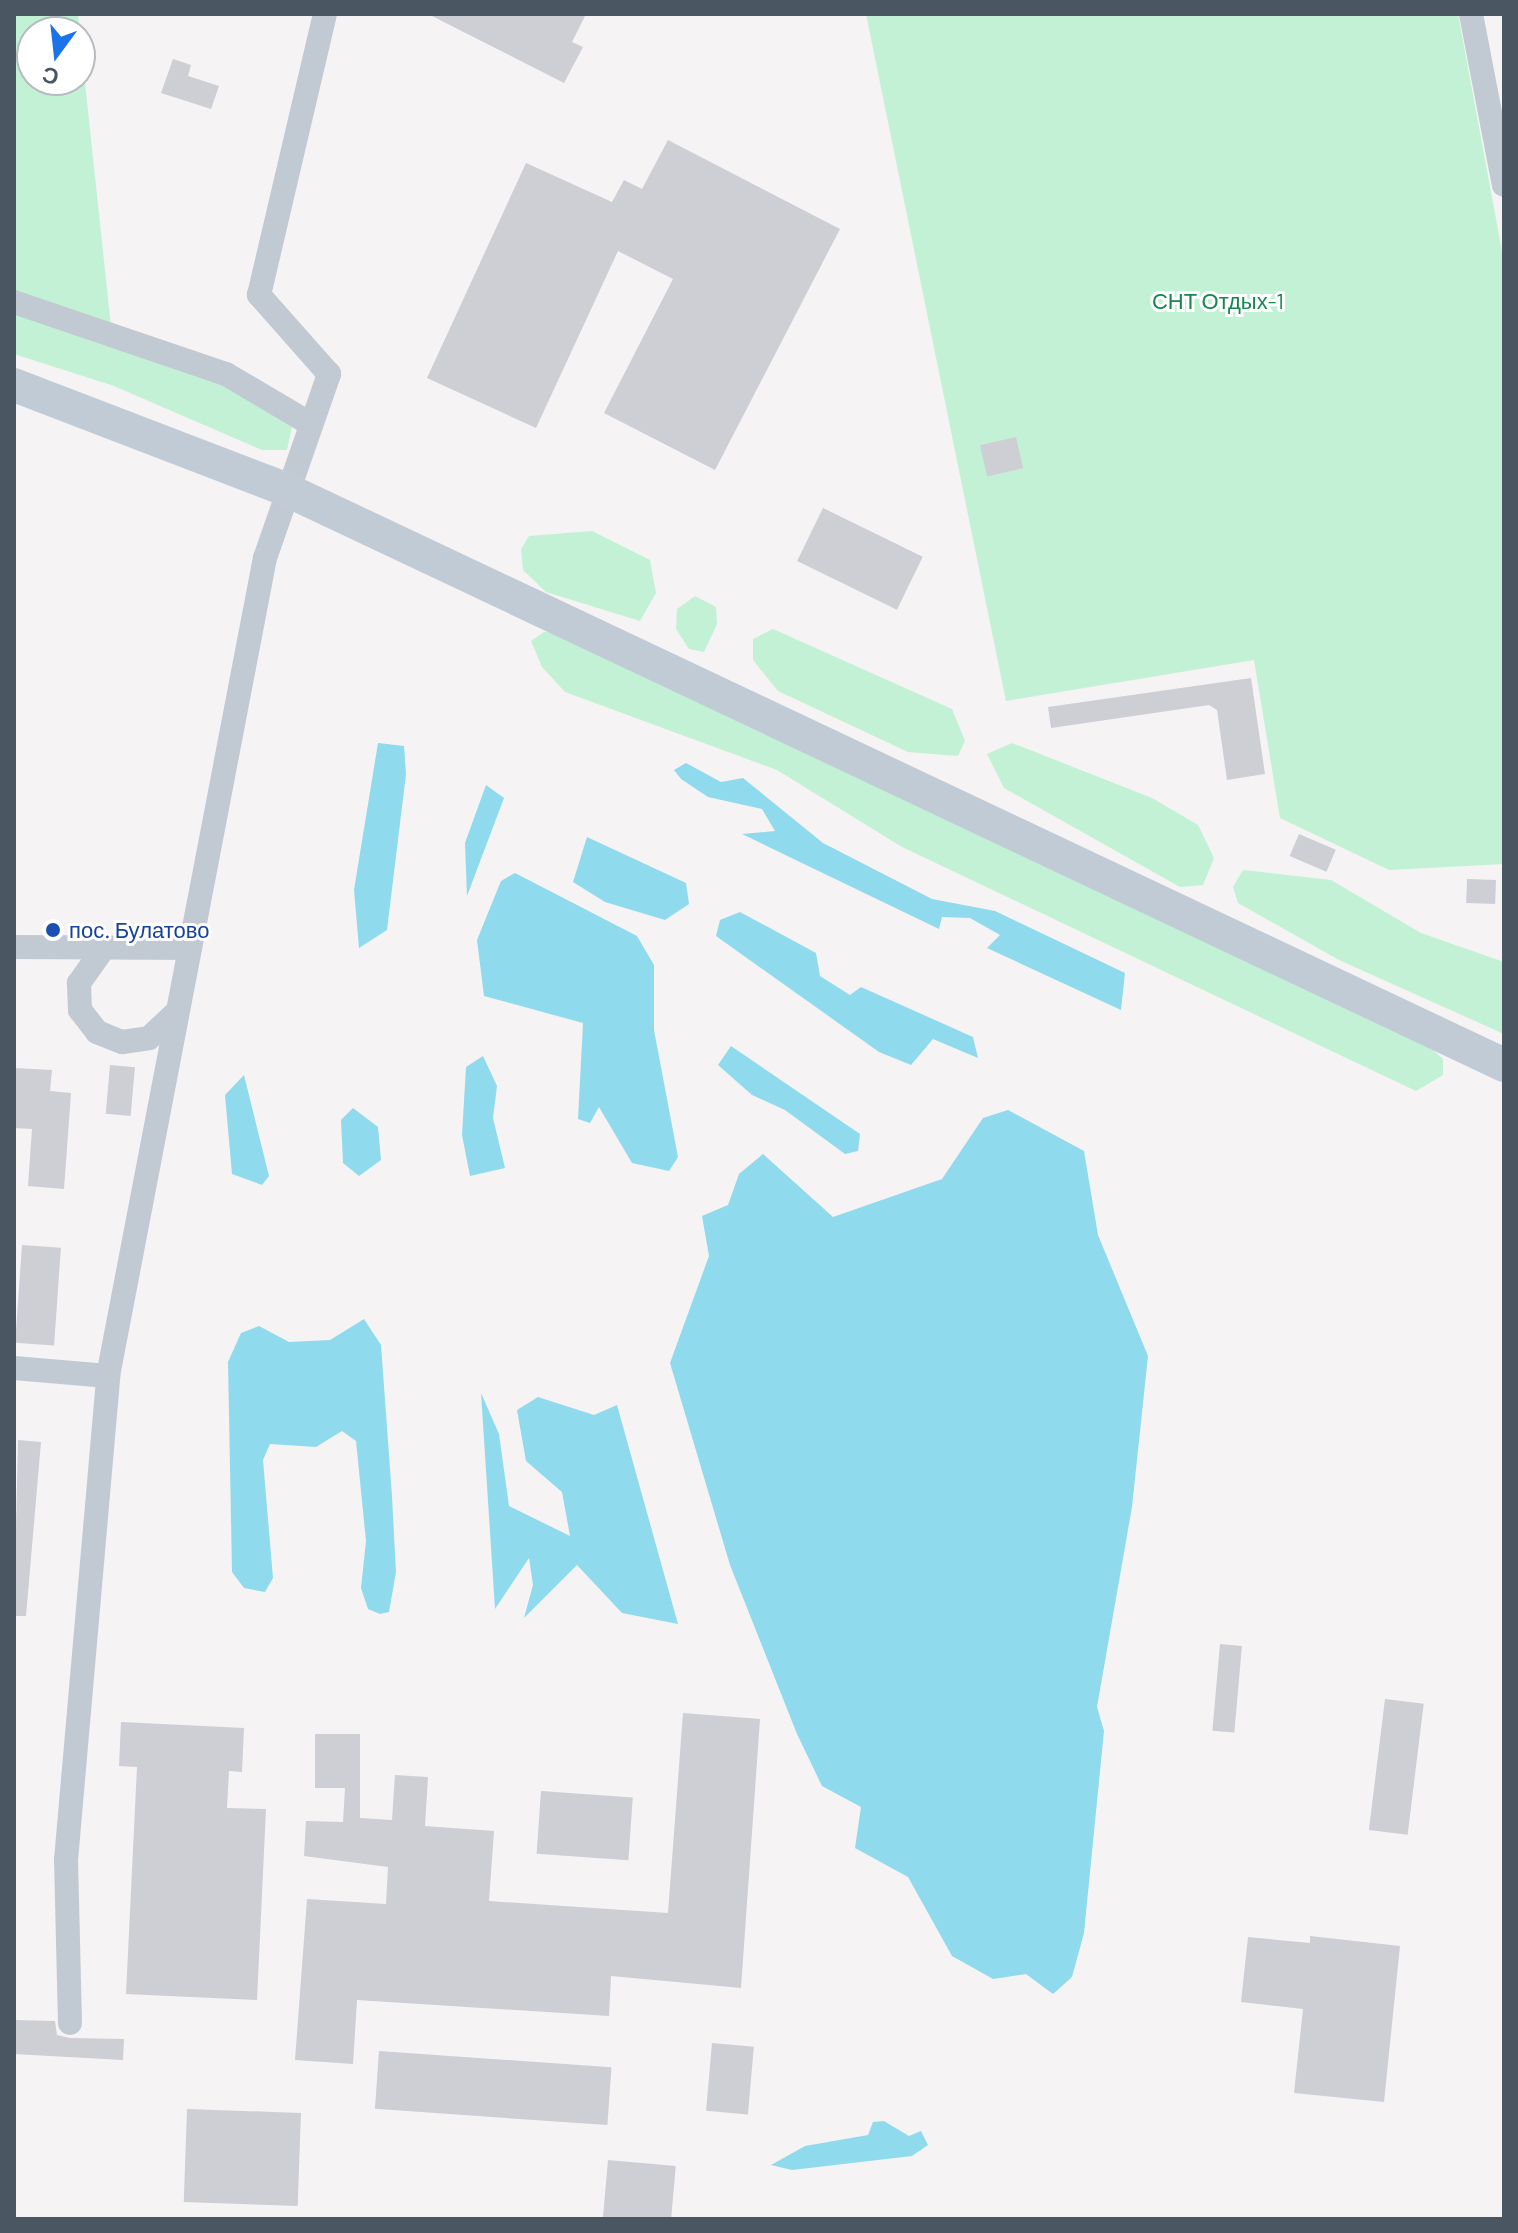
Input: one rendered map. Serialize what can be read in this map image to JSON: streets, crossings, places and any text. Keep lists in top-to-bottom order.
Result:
{
  "parks": ["СНТ Отдых-1"],
  "places": ["пос. Булатово"],
  "north": "bottom"
}
